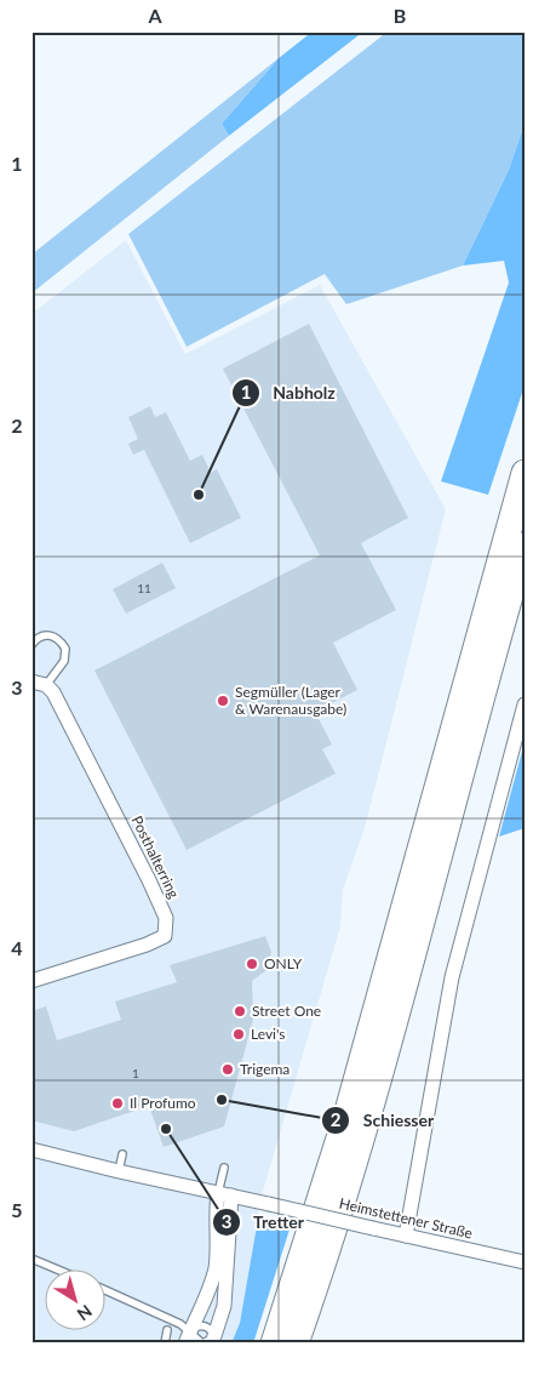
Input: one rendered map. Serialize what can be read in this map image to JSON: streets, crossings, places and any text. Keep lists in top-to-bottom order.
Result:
{
  "streets": {
    "street": ["Posthalterring", "Heimstettener Straße"]
  },
  "places": [
    "Nabholz",
    "Segmüller (Lager & Warenausgabe)",
    "ONLY",
    "Street One",
    "Levi's",
    "Trigema",
    "Schiesser",
    "Il Profumo",
    "Tretter"
  ],
  "house_numbers": ["11", "1"],
  "north": "bottom right",
  "grid": {
    "columns": ["A", "B"],
    "rows": [
      "1",
      "2",
      "3",
      "4",
      "5"
    ]
  }
}
